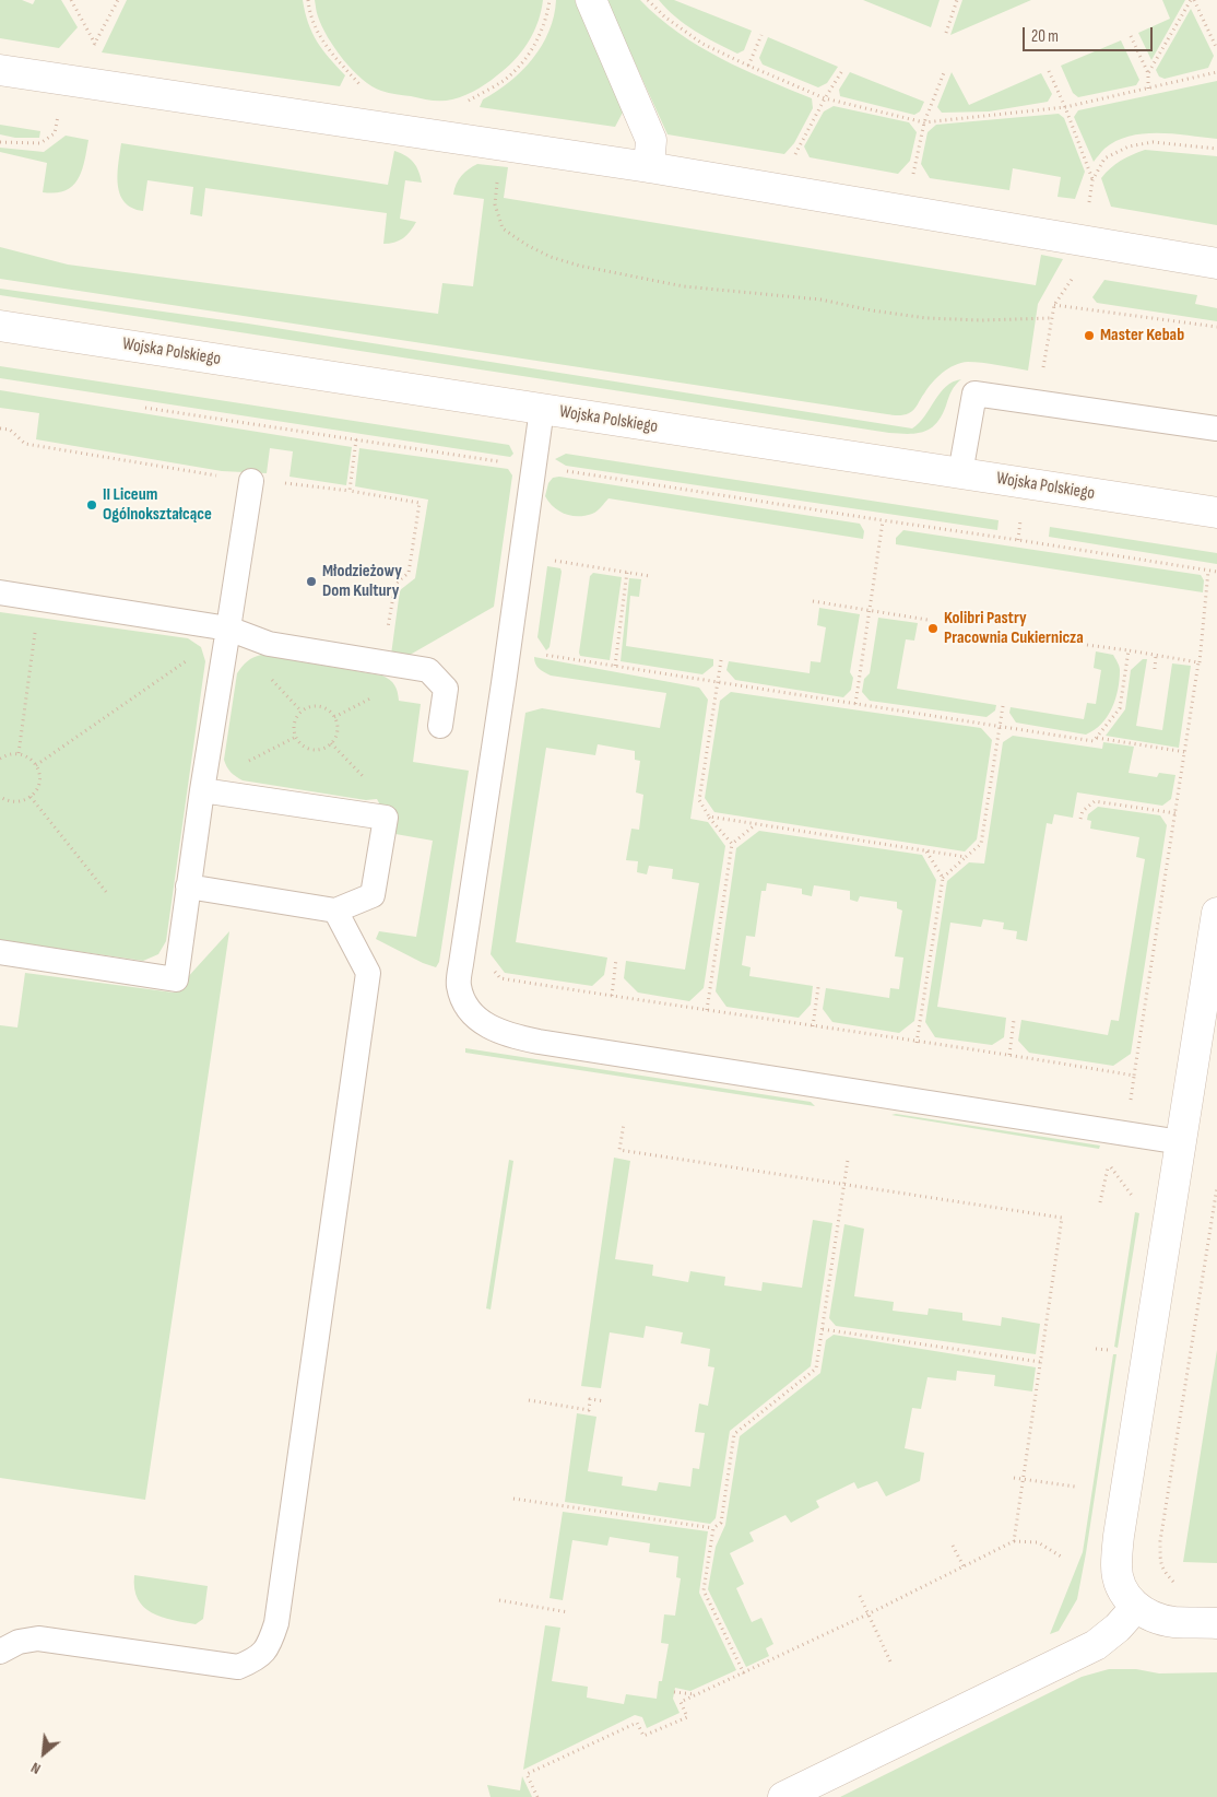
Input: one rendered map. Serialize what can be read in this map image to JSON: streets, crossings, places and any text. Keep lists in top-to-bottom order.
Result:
{
  "streets": {
    "street": ["Wojska Polskiego"]
  },
  "places": [
    "Master Kebab",
    "II Liceum Ogólnokształcące",
    "Młodzieżowy Dom Kultury",
    "Kolibri Pastry Pracownia Cukiernicza"
  ],
  "scale_bar": "20 m",
  "north": "bottom left"
}
